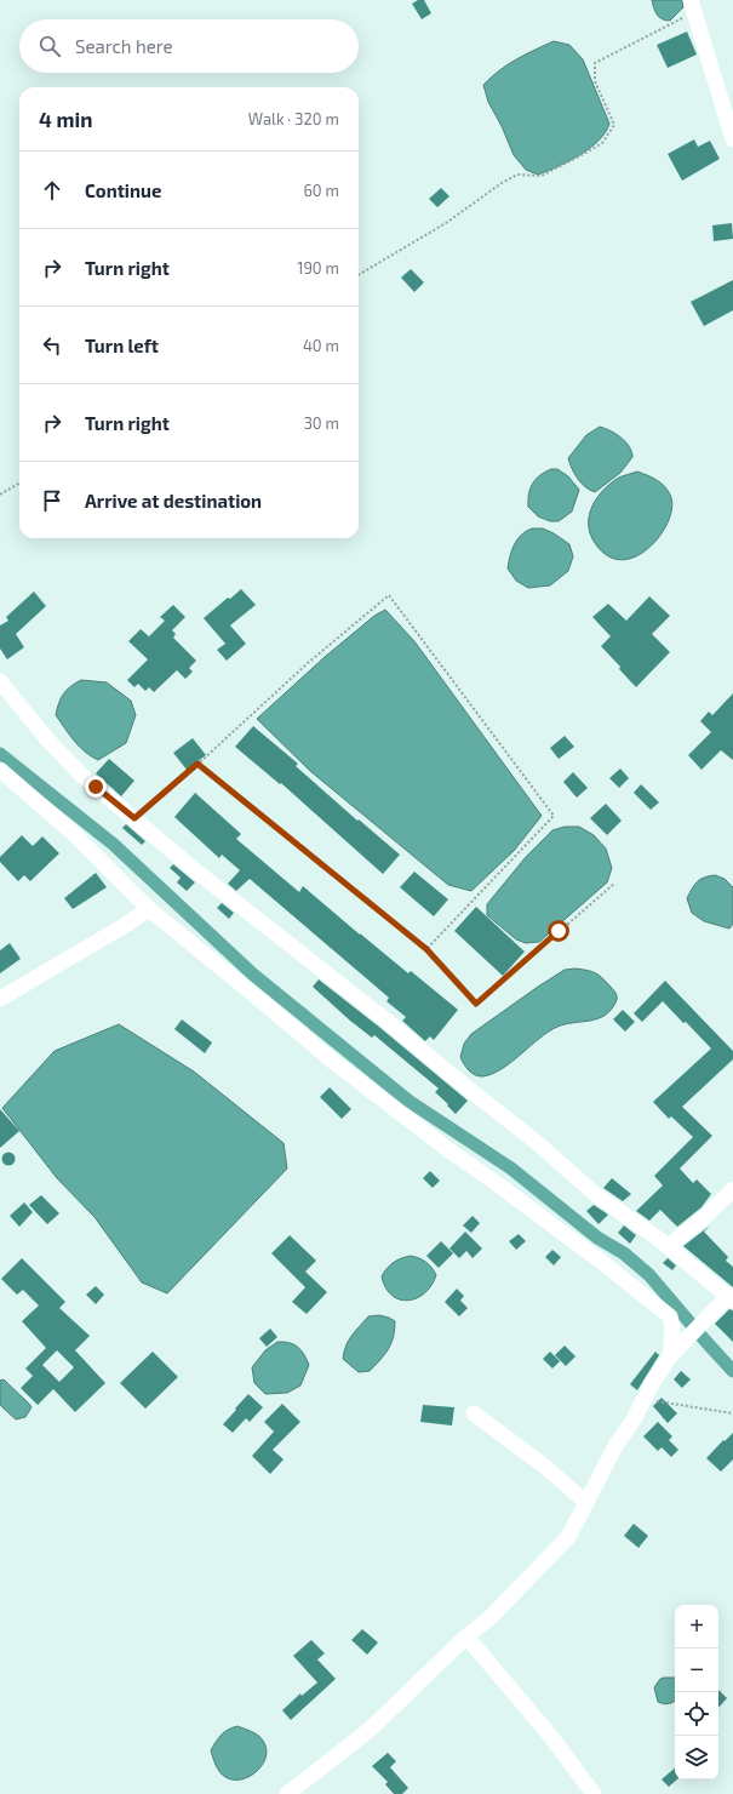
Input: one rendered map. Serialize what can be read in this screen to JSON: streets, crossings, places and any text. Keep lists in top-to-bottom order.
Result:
{
  "page": {
    "search": "Search here",
    "heading": ["4 min", "Walk · 320 m"],
    "list": [
      ["Continue", "60 m"],
      ["Turn right", "190 m"],
      ["Turn left", "40 m"],
      ["Turn right", "30 m"],
      "Arrive at destination"
    ],
    "map_buttons": ["+", "−"]
  }
}
